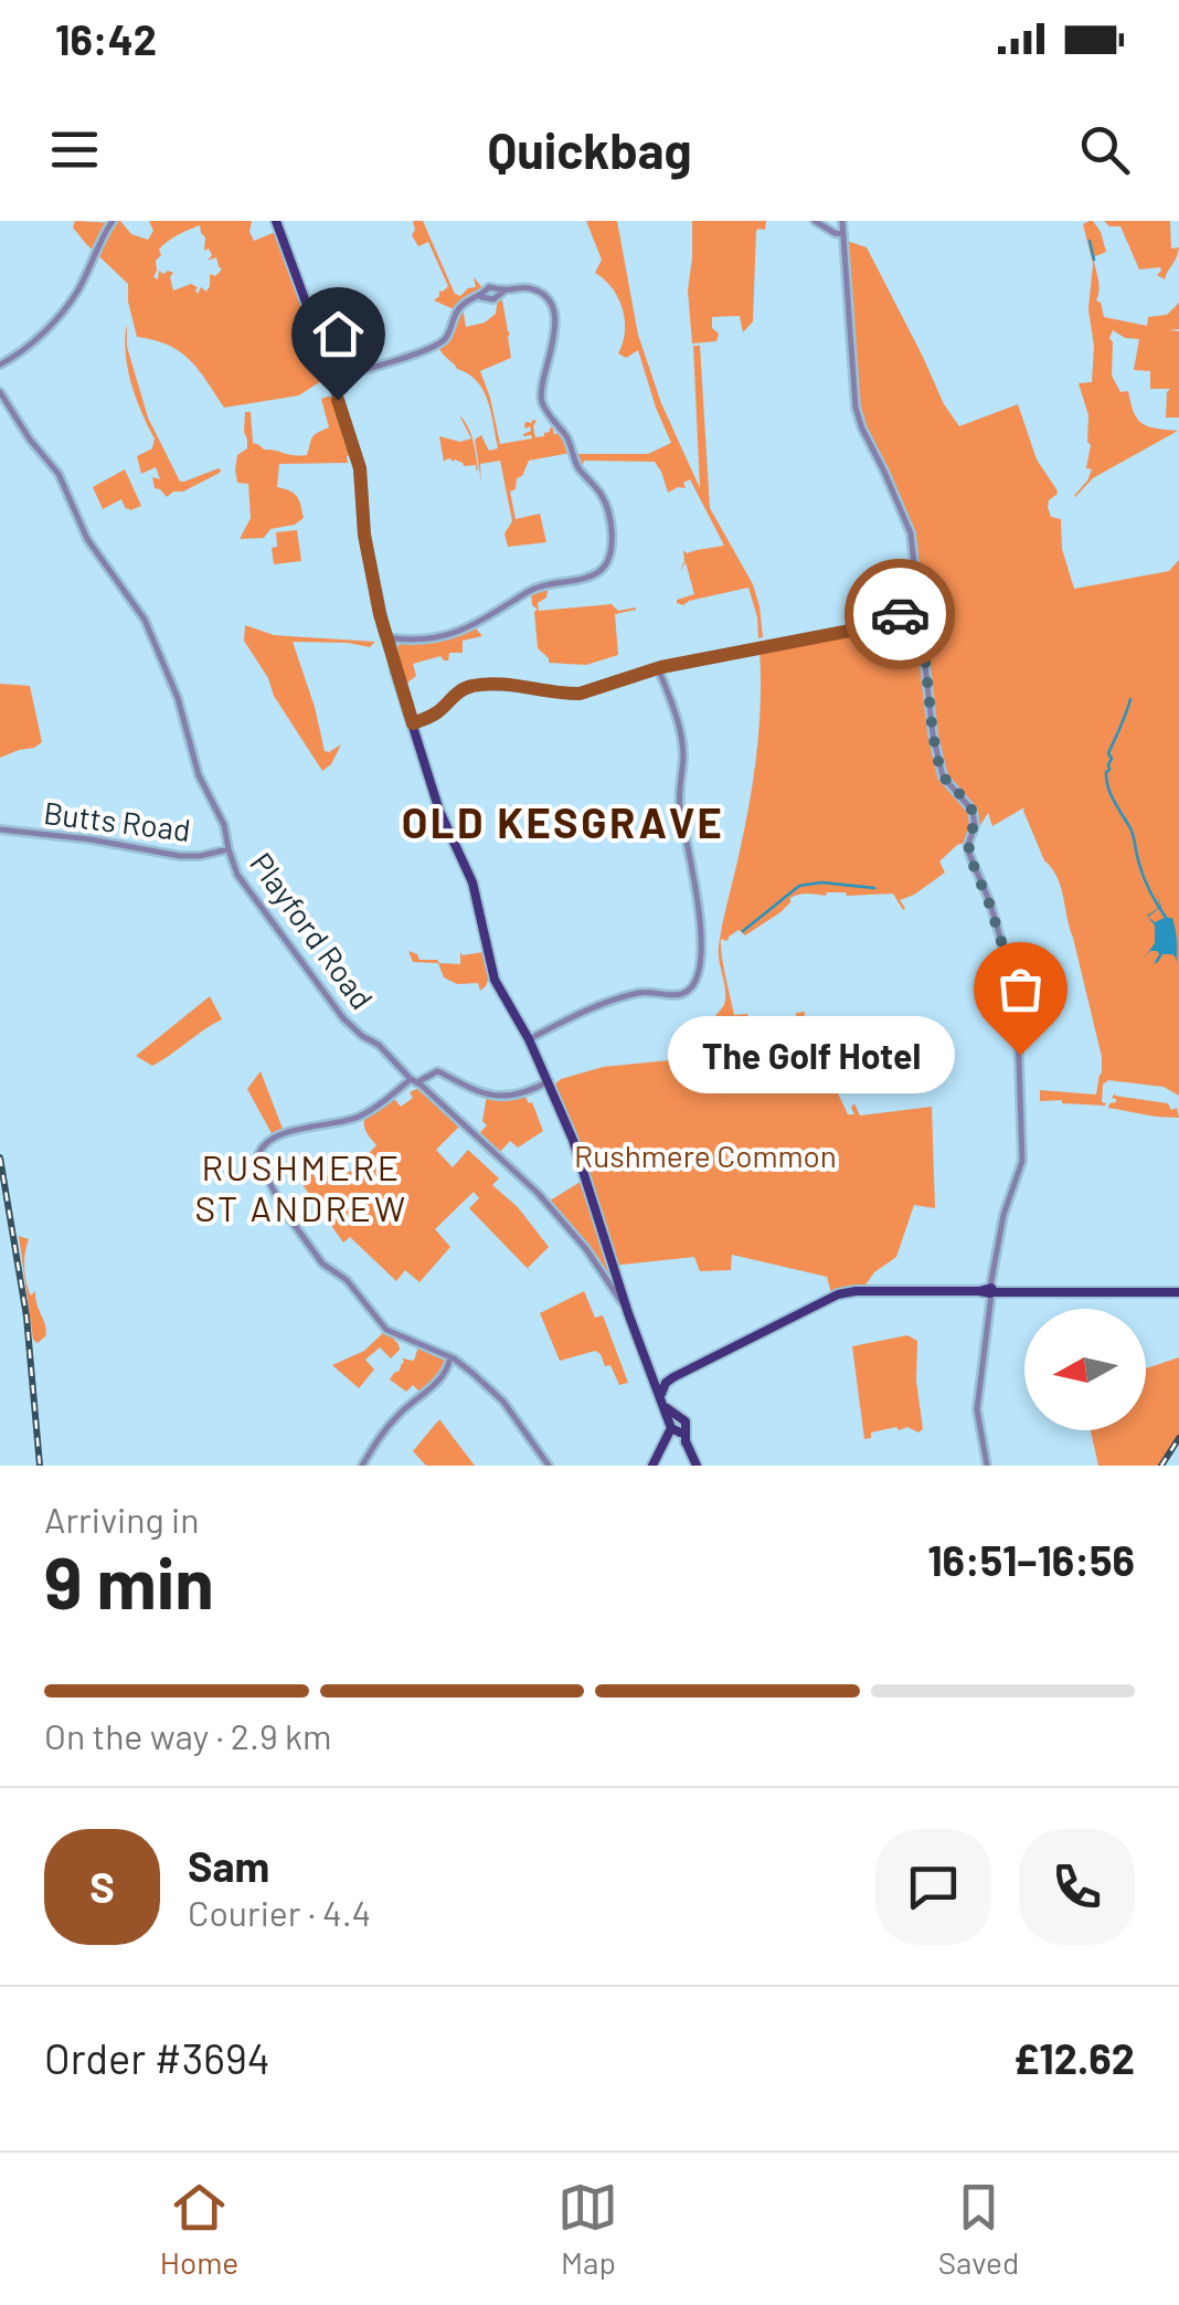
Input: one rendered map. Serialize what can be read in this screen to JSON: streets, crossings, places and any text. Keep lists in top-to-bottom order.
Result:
{
  "streets": {
    "street": ["Butts Road", "Playford Road"]
  },
  "crossings": [
    ["Butts Road", "Playford Road"]
  ],
  "districts": ["OLD KESGRAVE", "RUSHMERE ST ANDREW"],
  "parks": ["Rushmere Common"],
  "places": ["The Golf Hotel"],
  "north": "left",
  "page": {
    "status": "16:42",
    "header": "Quickbag",
    "bubble": "The Golf Hotel",
    "heading": ["9 min", "Arriving in", "16:51–16:56"],
    "panel": [
      "Sam",
      "Courier · 4.4",
      "Order #3694",
      "£12.62"
    ],
    "bar": "On the way · 2.9 km",
    "round": "S",
    "tabs": ["Home", "Map", "Saved"]
  }
}
